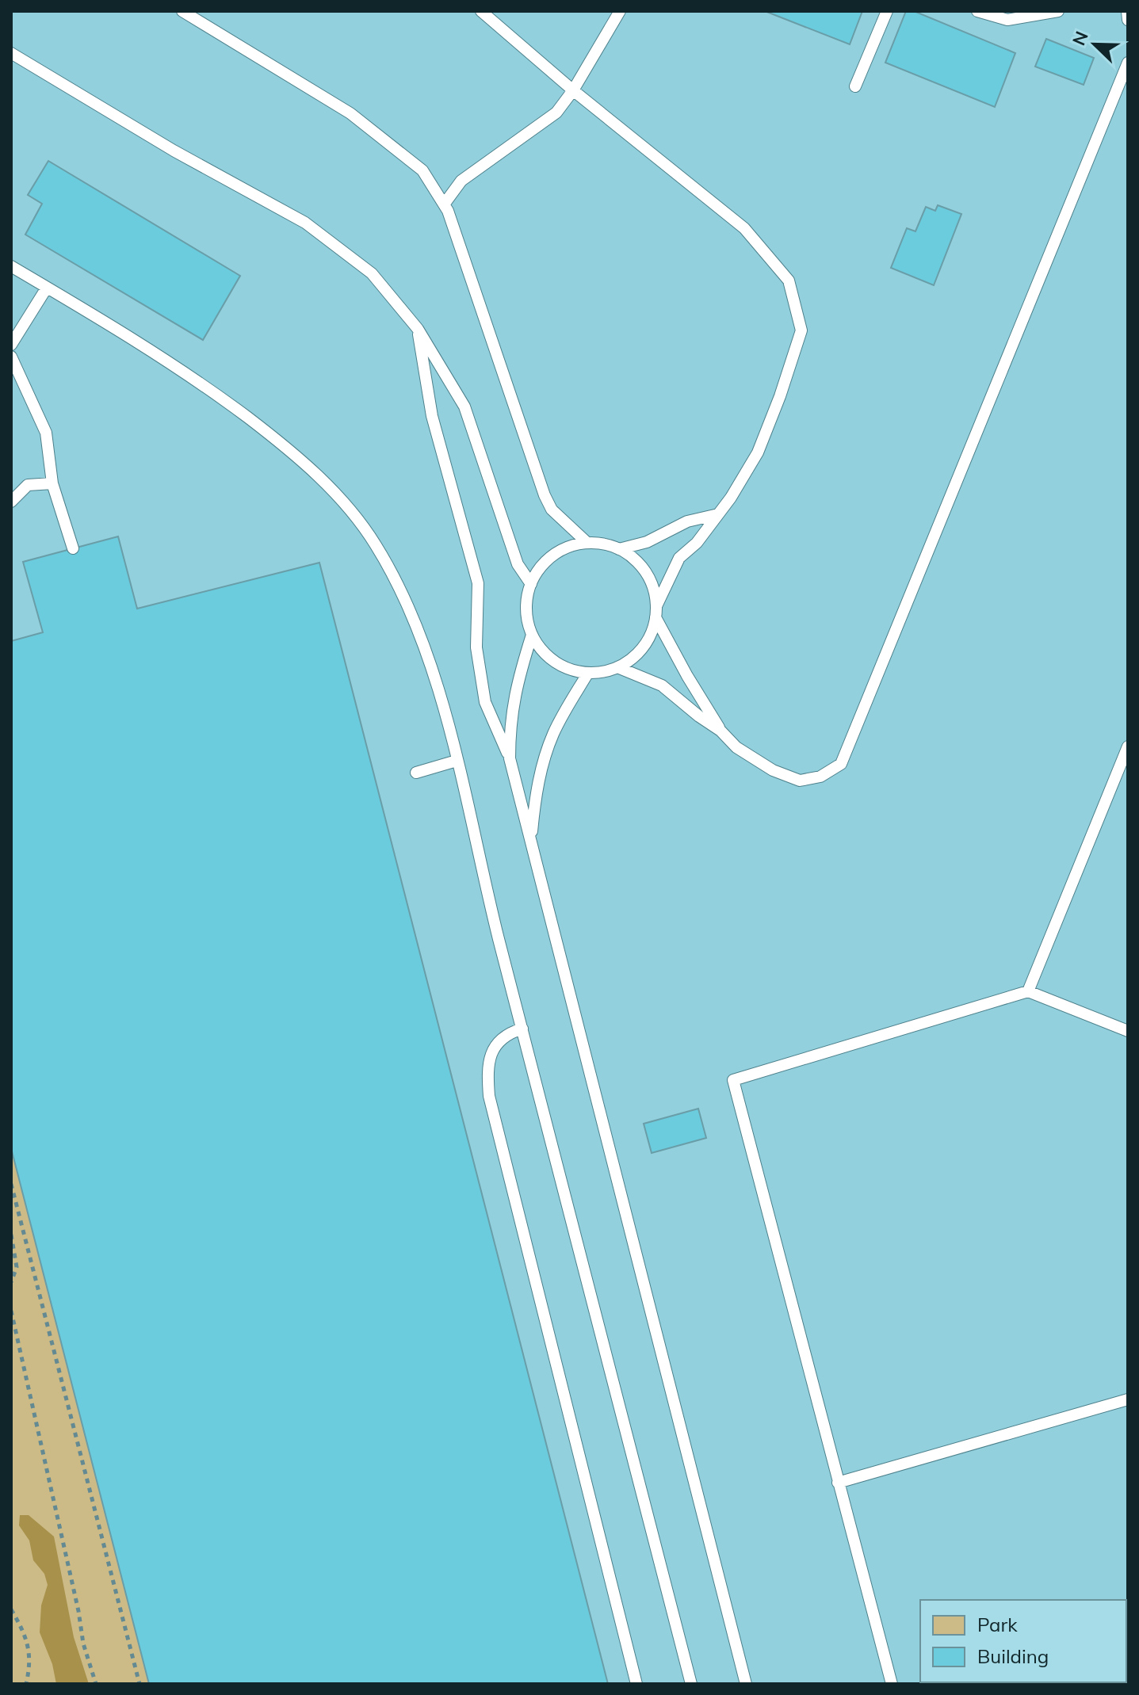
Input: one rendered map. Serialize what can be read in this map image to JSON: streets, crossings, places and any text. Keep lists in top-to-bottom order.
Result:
{
  "legend": ["Park", "Building"],
  "north": "top left"
}
